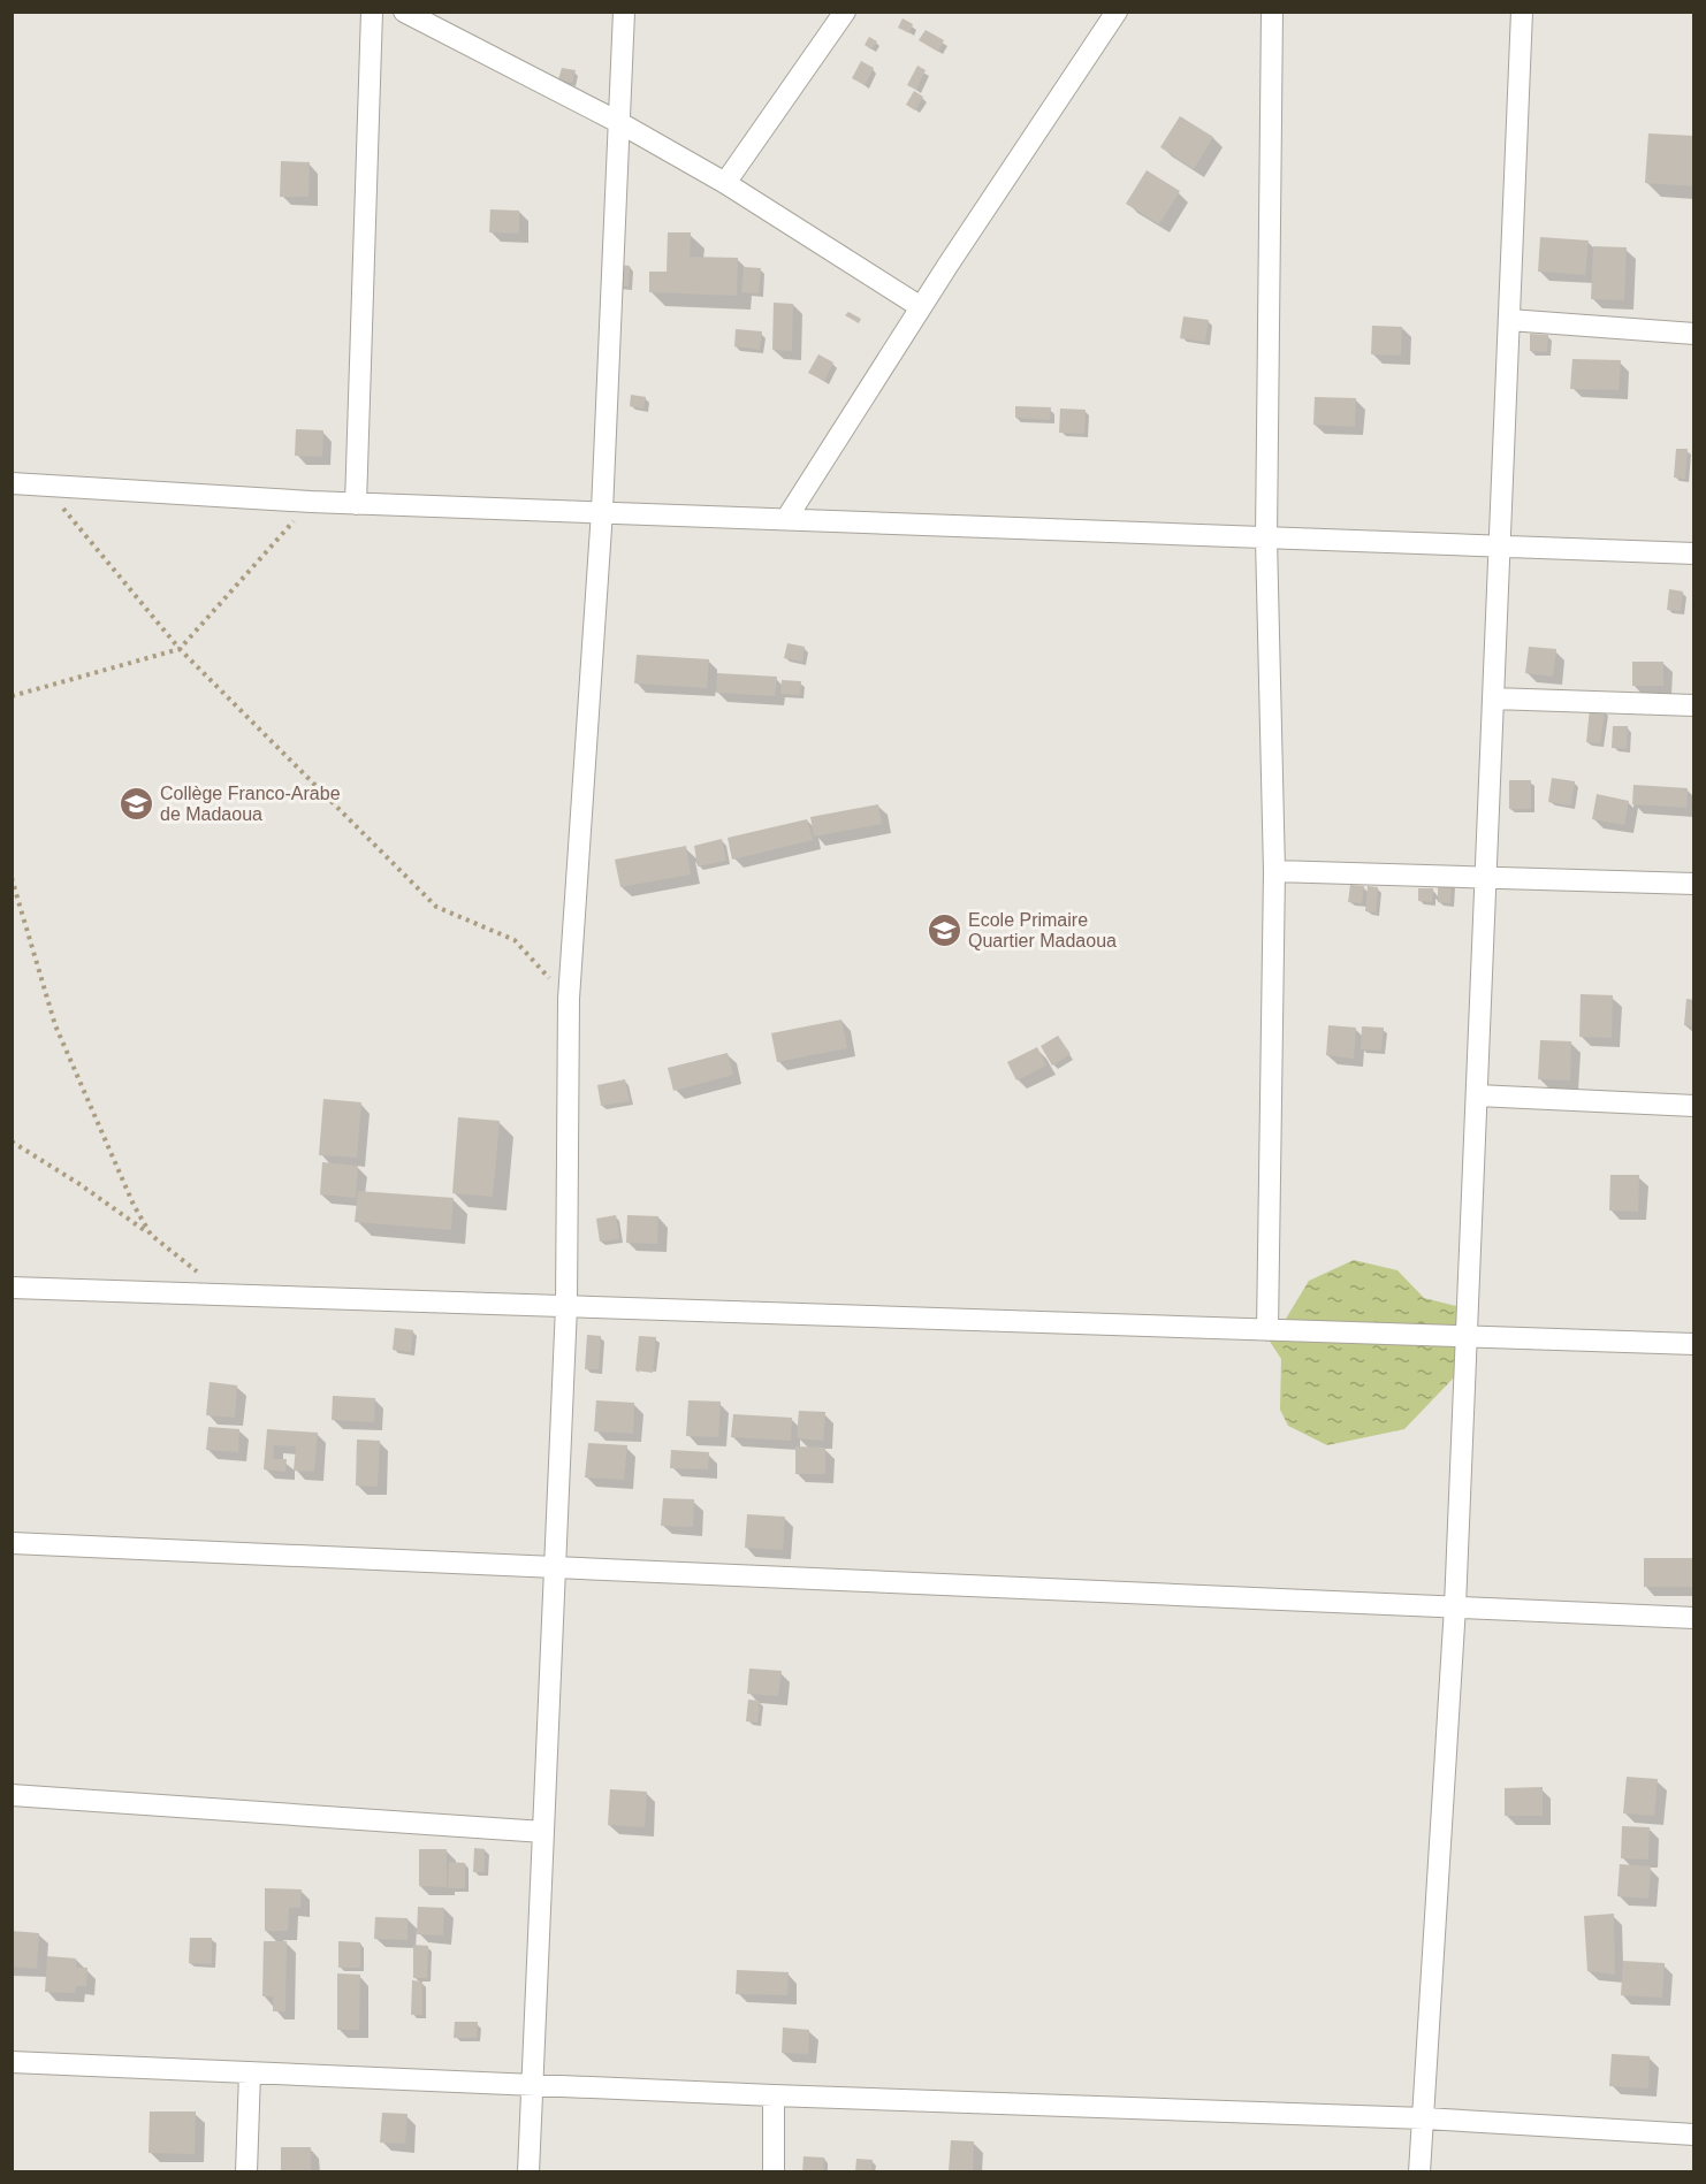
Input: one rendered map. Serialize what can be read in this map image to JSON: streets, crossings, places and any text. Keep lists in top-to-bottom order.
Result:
{
  "places": {
    "school or university": ["Collège Franco-Arabe de Madaoua", "Ecole Primaire Quartier Madaoua"]
  }
}
